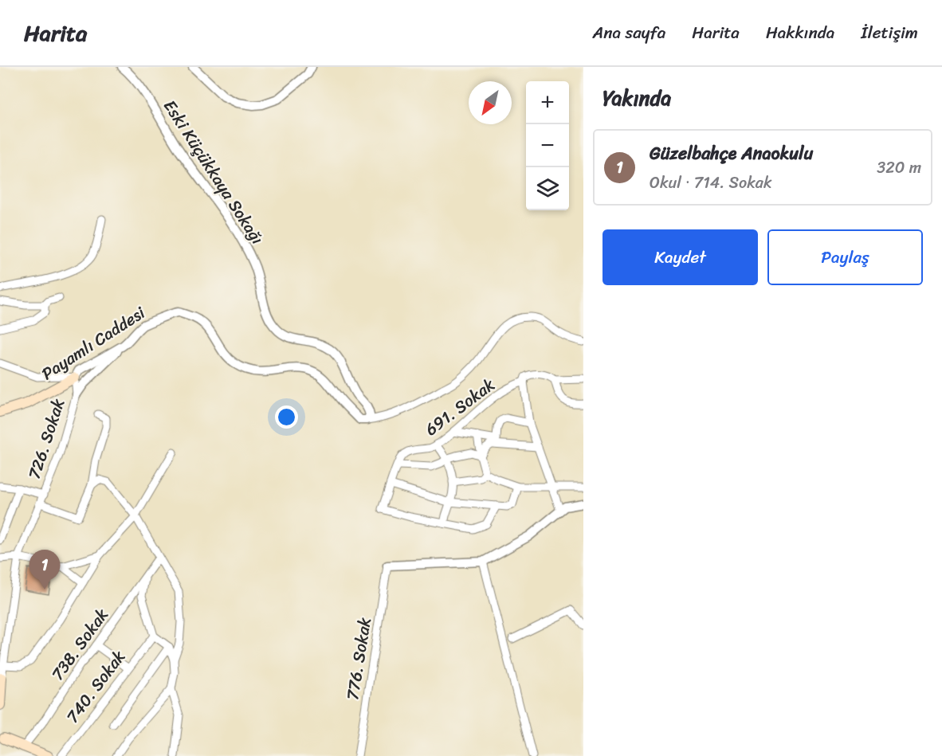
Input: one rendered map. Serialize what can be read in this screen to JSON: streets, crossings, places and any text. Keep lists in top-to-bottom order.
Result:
{
  "streets": {
    "main road": ["Payamlı Caddesi"],
    "street": [
      "Eski Küçükkaya Sokağı",
      "691. Sokak",
      "726. Sokak",
      "738. Sokak",
      "776. Sokak",
      "740. Sokak"
    ]
  },
  "crossings": [
    ["Eski Küçükkaya Sokağı", "Payamlı Caddesi"],
    ["Payamlı Caddesi", "726. Sokak"]
  ],
  "north": "bottom left",
  "page": {
    "header": "Harita",
    "nav": [
      "Ana sayfa",
      "Harita",
      "Hakkında",
      "İletişim"
    ],
    "heading": "Yakında",
    "map_buttons": ["+", "−"],
    "list": [
      {
        "mark": "1",
        "name": "Güzelbahçe Anaokulu",
        "note": "Okul · 714. Sokak",
        "value": "320 m"
      }
    ],
    "buttons": ["Kaydet", "Paylaş"],
    "pins": "1"
  }
}
